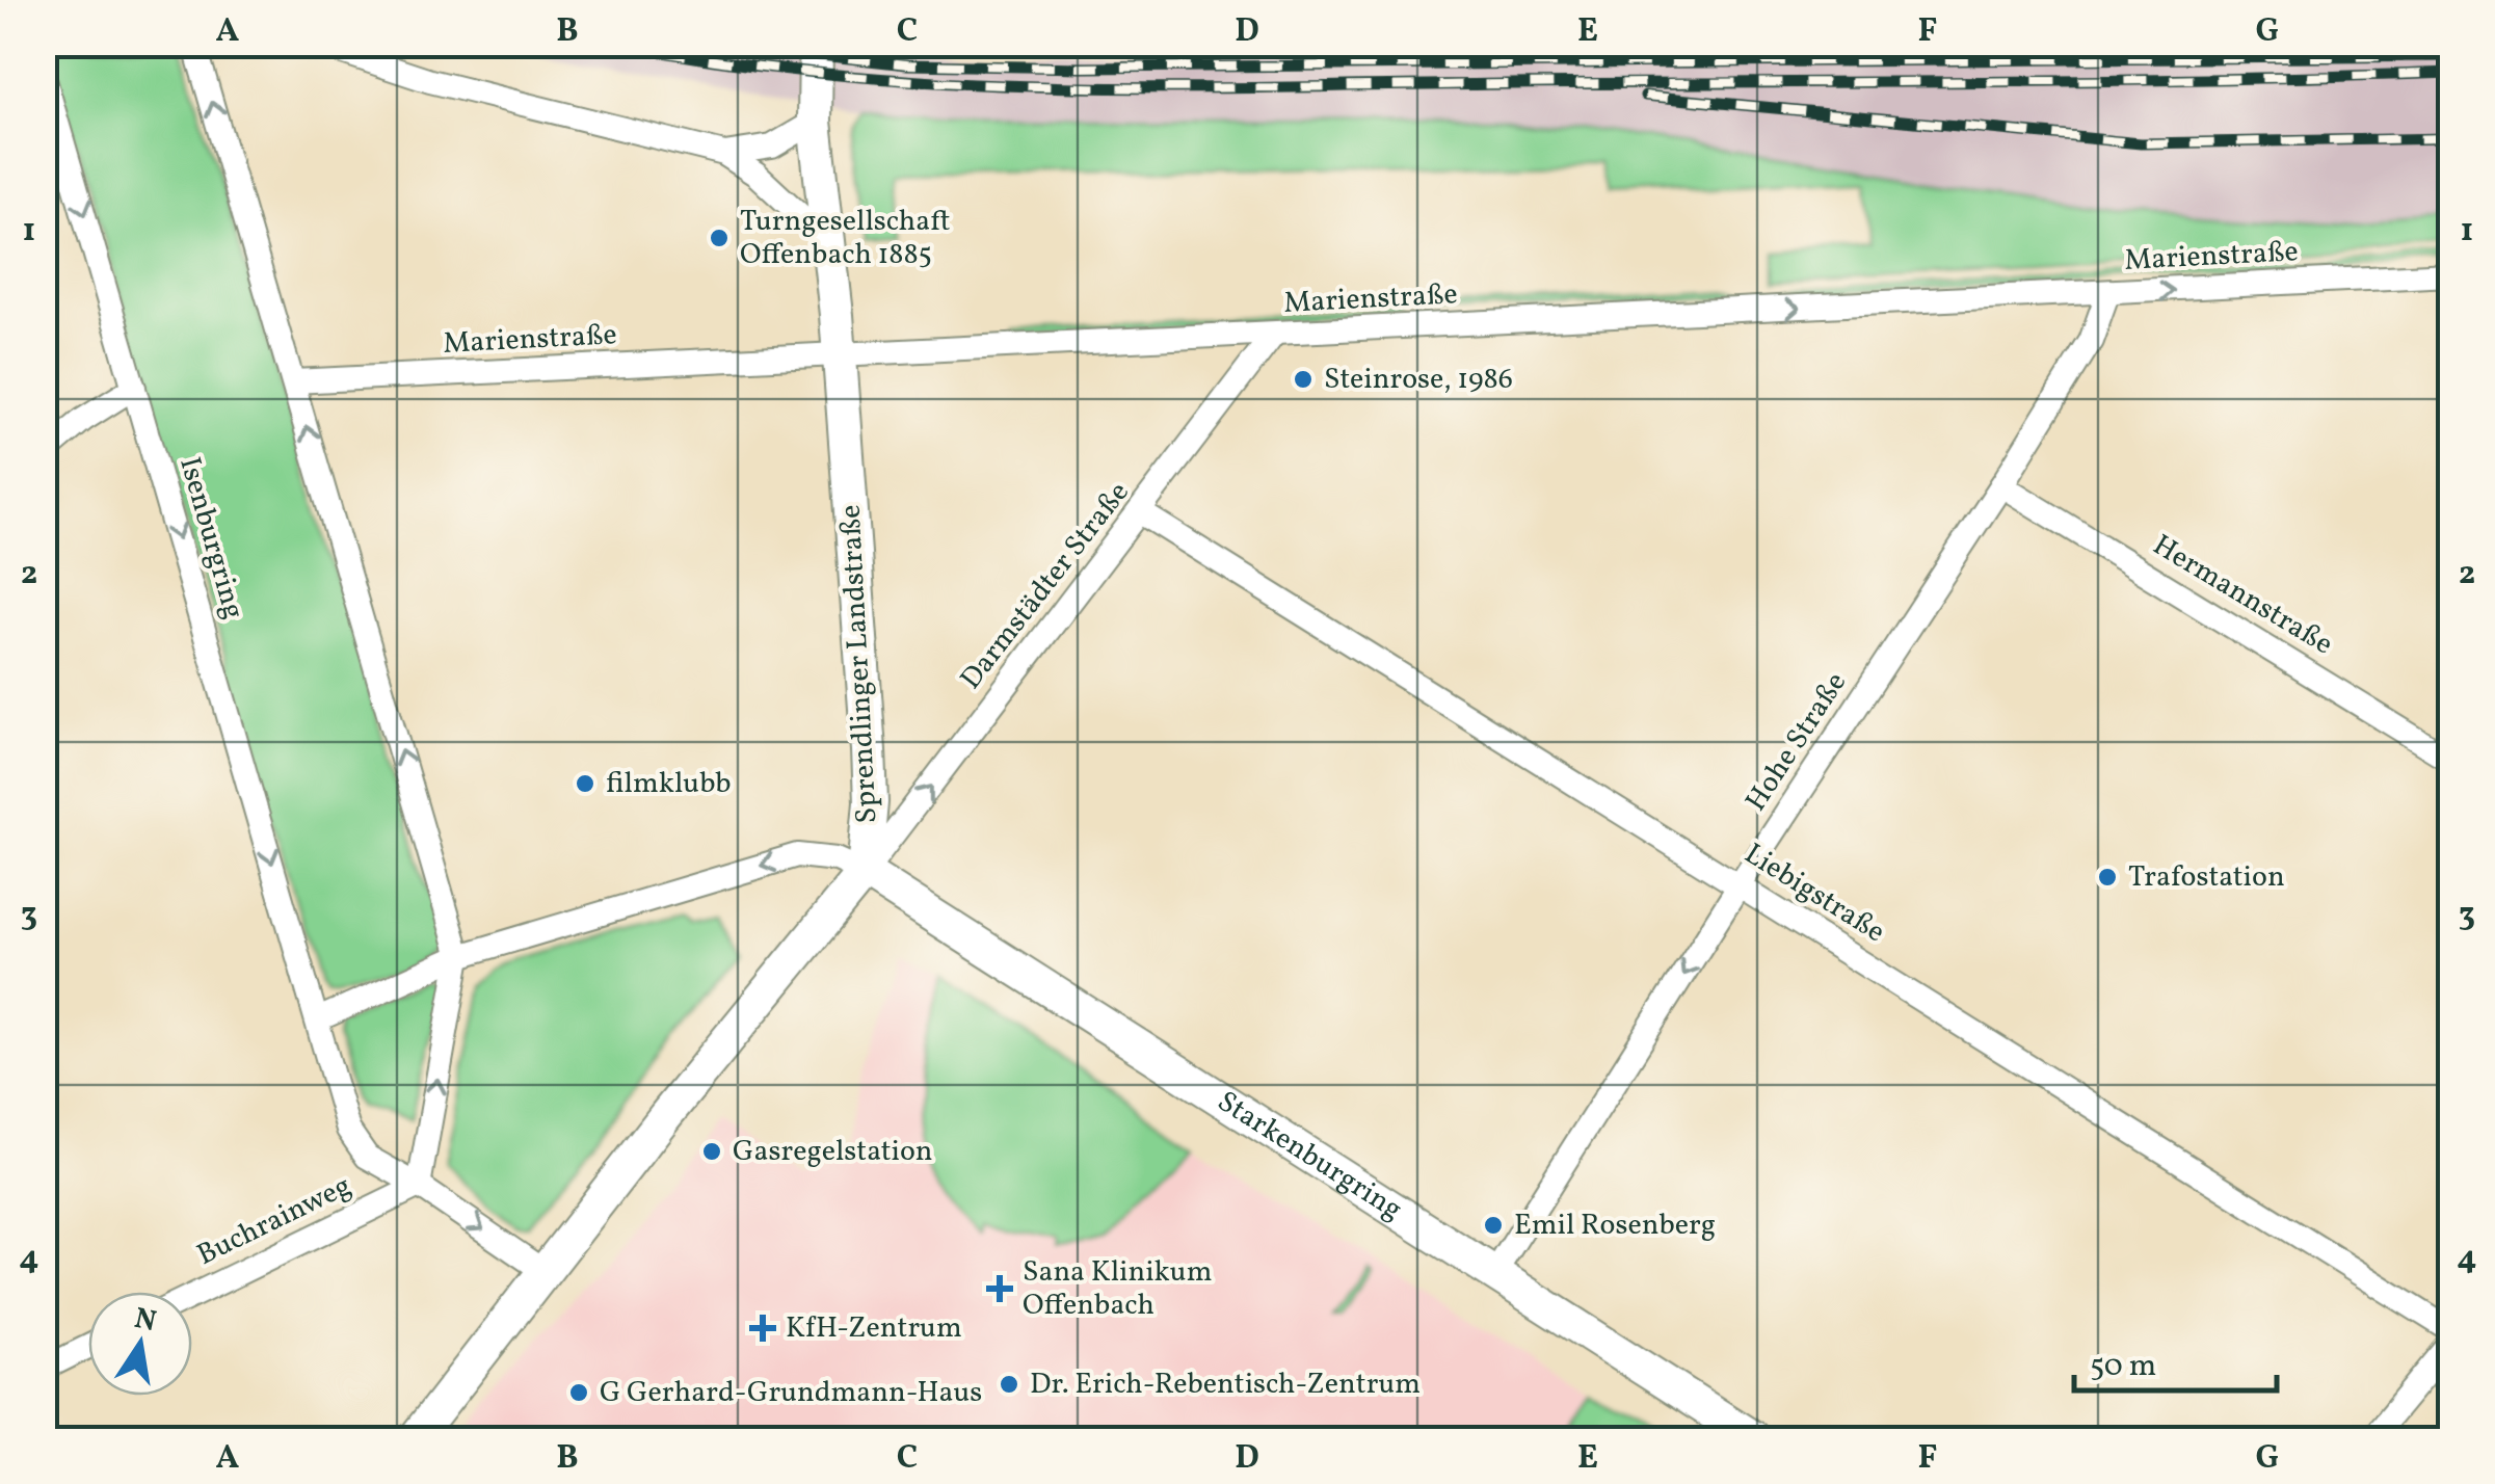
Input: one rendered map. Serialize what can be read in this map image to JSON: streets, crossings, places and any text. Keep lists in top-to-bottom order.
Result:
{
  "streets": {
    "main road": ["Sprendlinger Landstraße", "Starkenburgring"],
    "street": [
      "Marienstraße",
      "Isenburgring",
      "Darmstädter Straße",
      "Hermannstraße",
      "Hohe Straße",
      "Liebigstraße",
      "Buchrainweg"
    ]
  },
  "crossings": [
    ["Marienstraße", "Darmstädter Straße"],
    ["Marienstraße", "Sprendlinger Landstraße"],
    ["Marienstraße", "Hohe Straße"],
    ["Isenburgring", "Buchrainweg"],
    ["Darmstädter Straße", "Sprendlinger Landstraße"],
    ["Darmstädter Straße", "Liebigstraße"],
    ["Darmstädter Straße", "Starkenburgring"],
    ["Hermannstraße", "Hohe Straße"],
    ["Sprendlinger Landstraße", "Starkenburgring"],
    ["Hohe Straße", "Liebigstraße"],
    ["Hohe Straße", "Starkenburgring"]
  ],
  "one_way": ["Marienstraße", "Darmstädter Straße", "Hohe Straße"],
  "places": {
    "other": [
      "Turngesellschaft Offenbach 1885",
      "Steinrose, 1986",
      "filmklubb",
      "Trafostation",
      "Gasregelstation",
      "Emil Rosenberg",
      "Dr. Erich-Rebentisch-Zentrum",
      "G Gerhard-Grundmann-Haus"
    ],
    "health": ["Sana Klinikum Offenbach", "KfH-Zentrum"]
  },
  "scale_bar": "50 m",
  "north": "top",
  "grid": {
    "columns": [
      "A",
      "B",
      "C",
      "D",
      "E",
      "F",
      "G"
    ],
    "rows": [
      "1",
      "2",
      "3",
      "4"
    ]
  }
}
